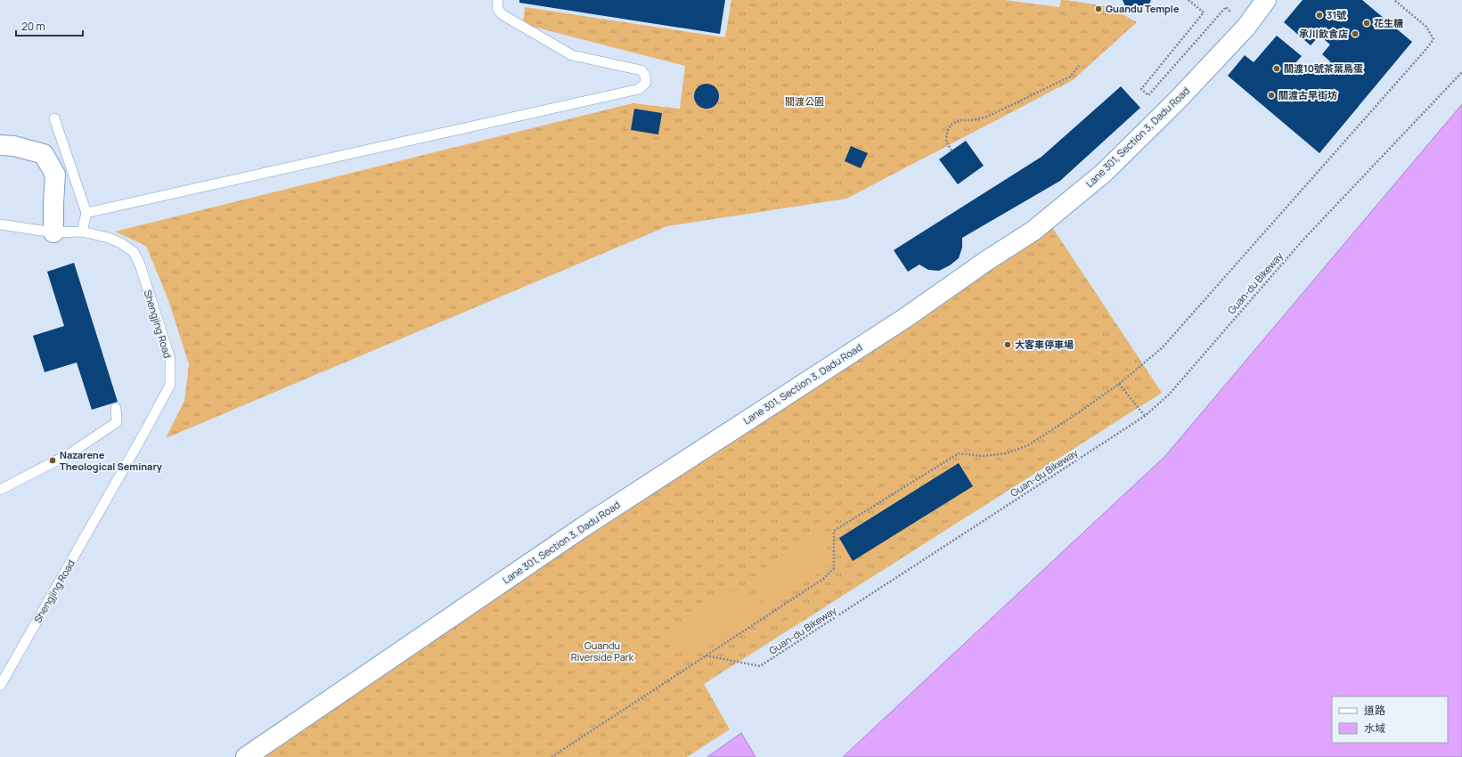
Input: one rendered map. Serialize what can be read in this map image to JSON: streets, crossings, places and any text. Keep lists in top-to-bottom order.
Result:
{
  "streets": {
    "street": ["Lane 301, Section 3, Dadu Road"],
    "lane": ["Shengjing Road"],
    "path": ["Guan-du Bikeway"]
  },
  "parks": ["關渡公園", "Guandu Riverside Park"],
  "places": [
    "Guandu Temple",
    "31號",
    "花生糖",
    "承川飲食店",
    "關渡10號茶葉鳥蛋",
    "關渡古早街坊",
    "大客車停車場",
    "Nazarene Theological Seminary"
  ],
  "legend": ["道路", "水域"],
  "scale_bar": "20 m"
}
